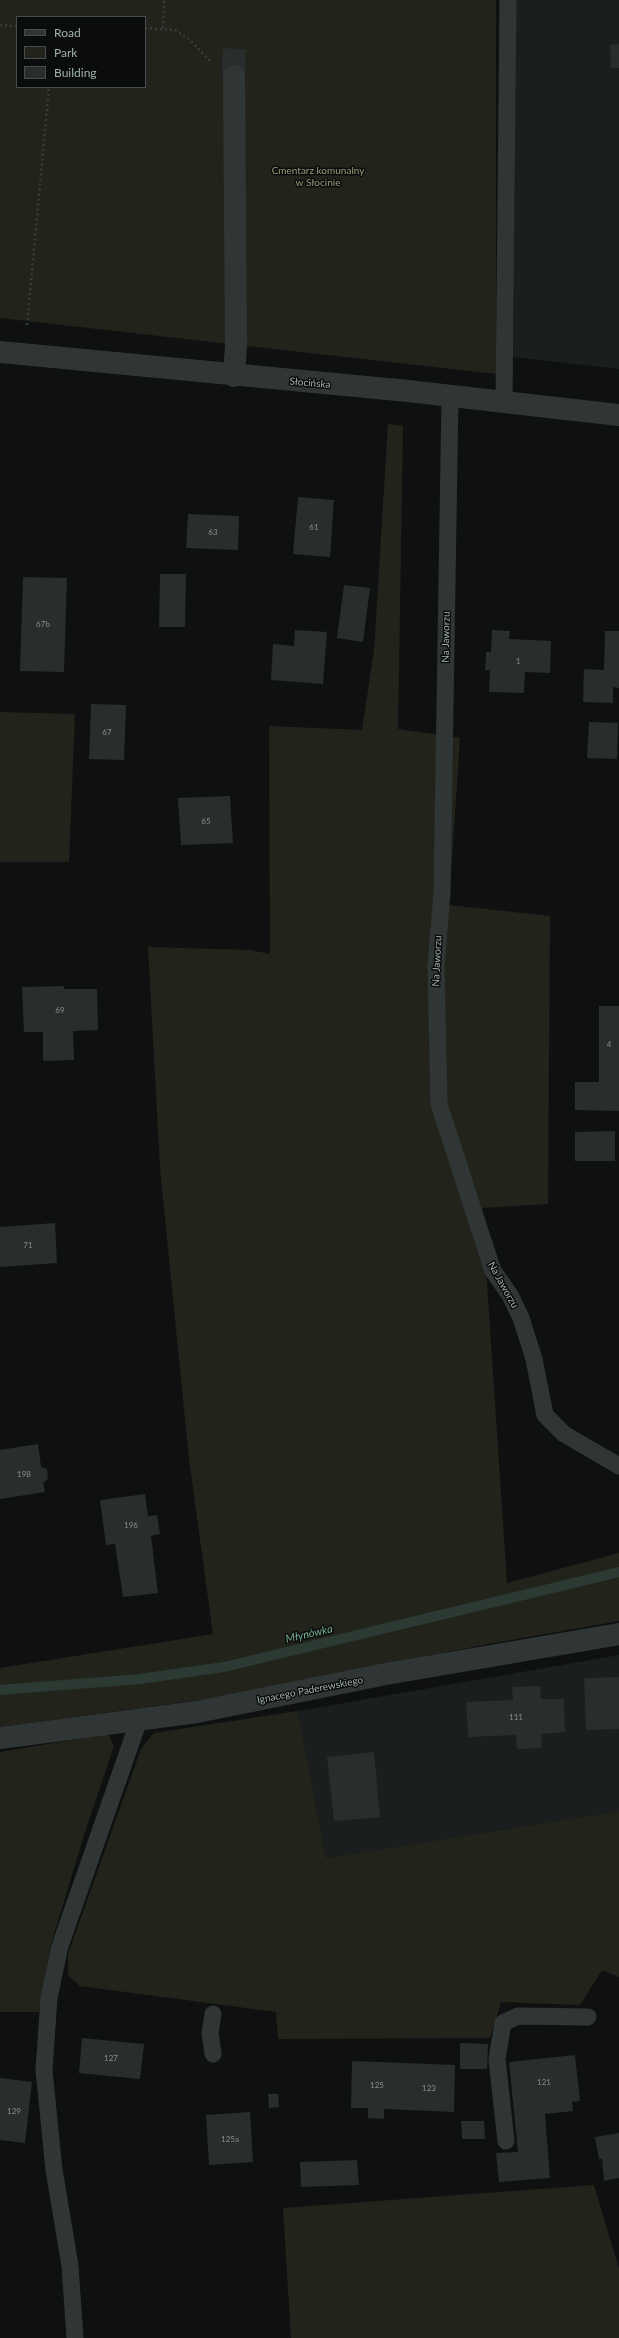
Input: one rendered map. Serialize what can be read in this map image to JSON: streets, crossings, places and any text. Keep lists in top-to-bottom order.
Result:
{
  "streets": {
    "street": ["Słocińska", "Ignacego Paderewskiego"],
    "lane": ["Na Jaworzu"]
  },
  "crossings": [
    ["Słocińska", "Na Jaworzu"]
  ],
  "water": ["Młynówka"],
  "parks": ["Cmentarz komunalny w Słocinie"],
  "house_numbers": [
    "61",
    "63",
    "67b",
    "1",
    "67",
    "65",
    "69",
    "4",
    "71",
    "198",
    "196",
    "111",
    "127",
    "121",
    "125",
    "123",
    "129",
    "125a"
  ],
  "legend": ["Road", "Park", "Building"]
}
